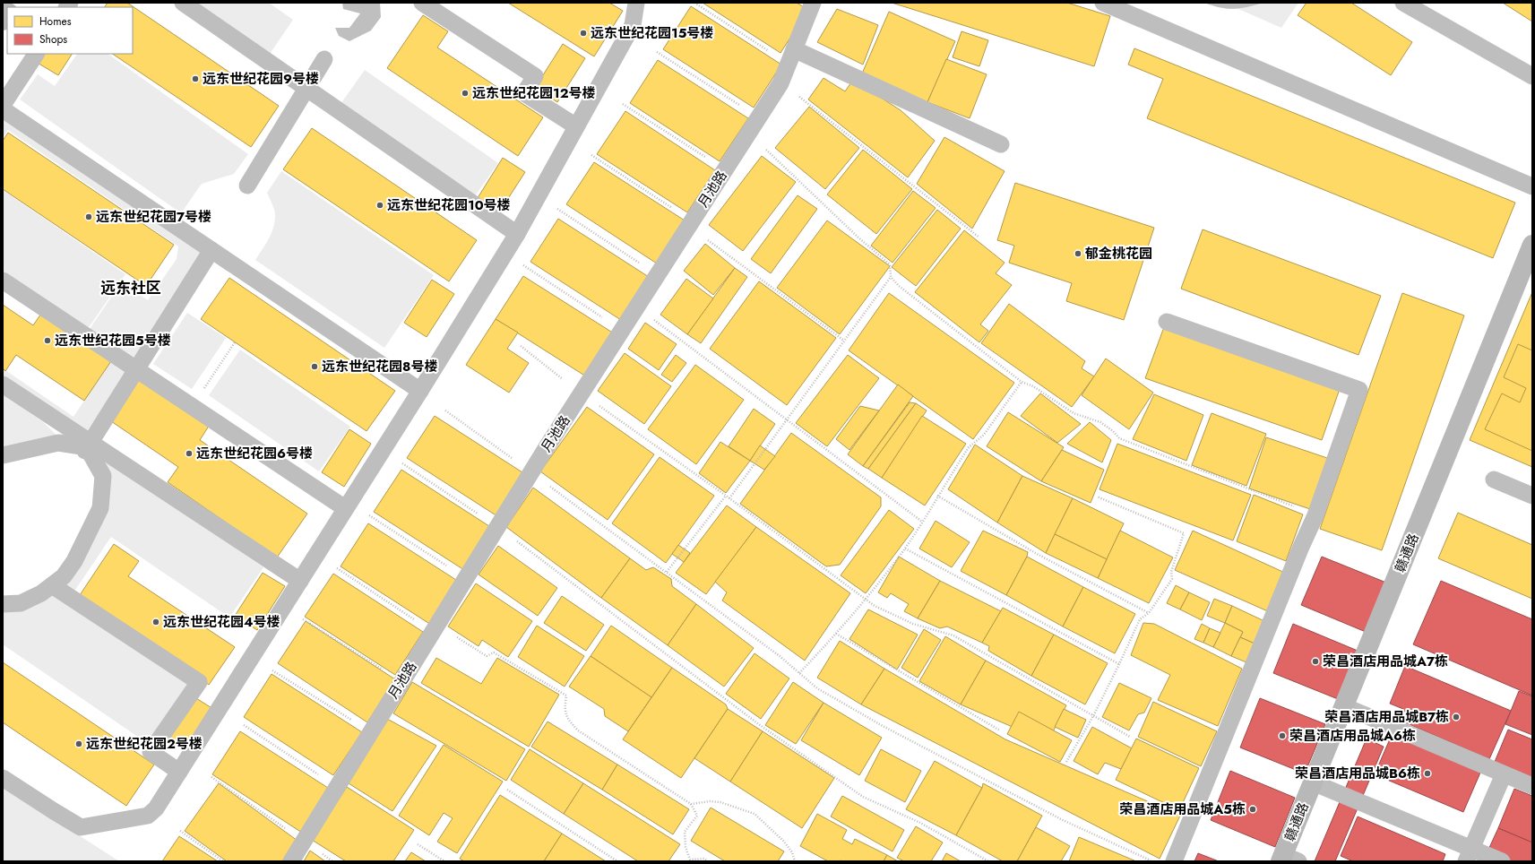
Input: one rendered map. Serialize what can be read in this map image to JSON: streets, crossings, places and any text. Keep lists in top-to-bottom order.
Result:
{
  "streets": {
    "street": ["赣通路"],
    "lane": ["月池路"]
  },
  "districts": ["远东社区"],
  "places": [
    "远东世纪花园15号楼",
    "远东世纪花园9号楼",
    "远东世纪花园12号楼",
    "远东世纪花园10号楼",
    "远东世纪花园7号楼",
    "郁金桃花园",
    "远东世纪花园5号楼",
    "远东世纪花园8号楼",
    "远东世纪花园6号楼",
    "远东世纪花园4号楼",
    "荣昌酒店用品城A7栋",
    "荣昌酒店用品城B7栋",
    "荣昌酒店用品城A6栋",
    "远东世纪花园2号楼",
    "荣昌酒店用品城B6栋",
    "荣昌酒店用品城A5栋"
  ],
  "legend": ["Homes", "Shops"]
}
